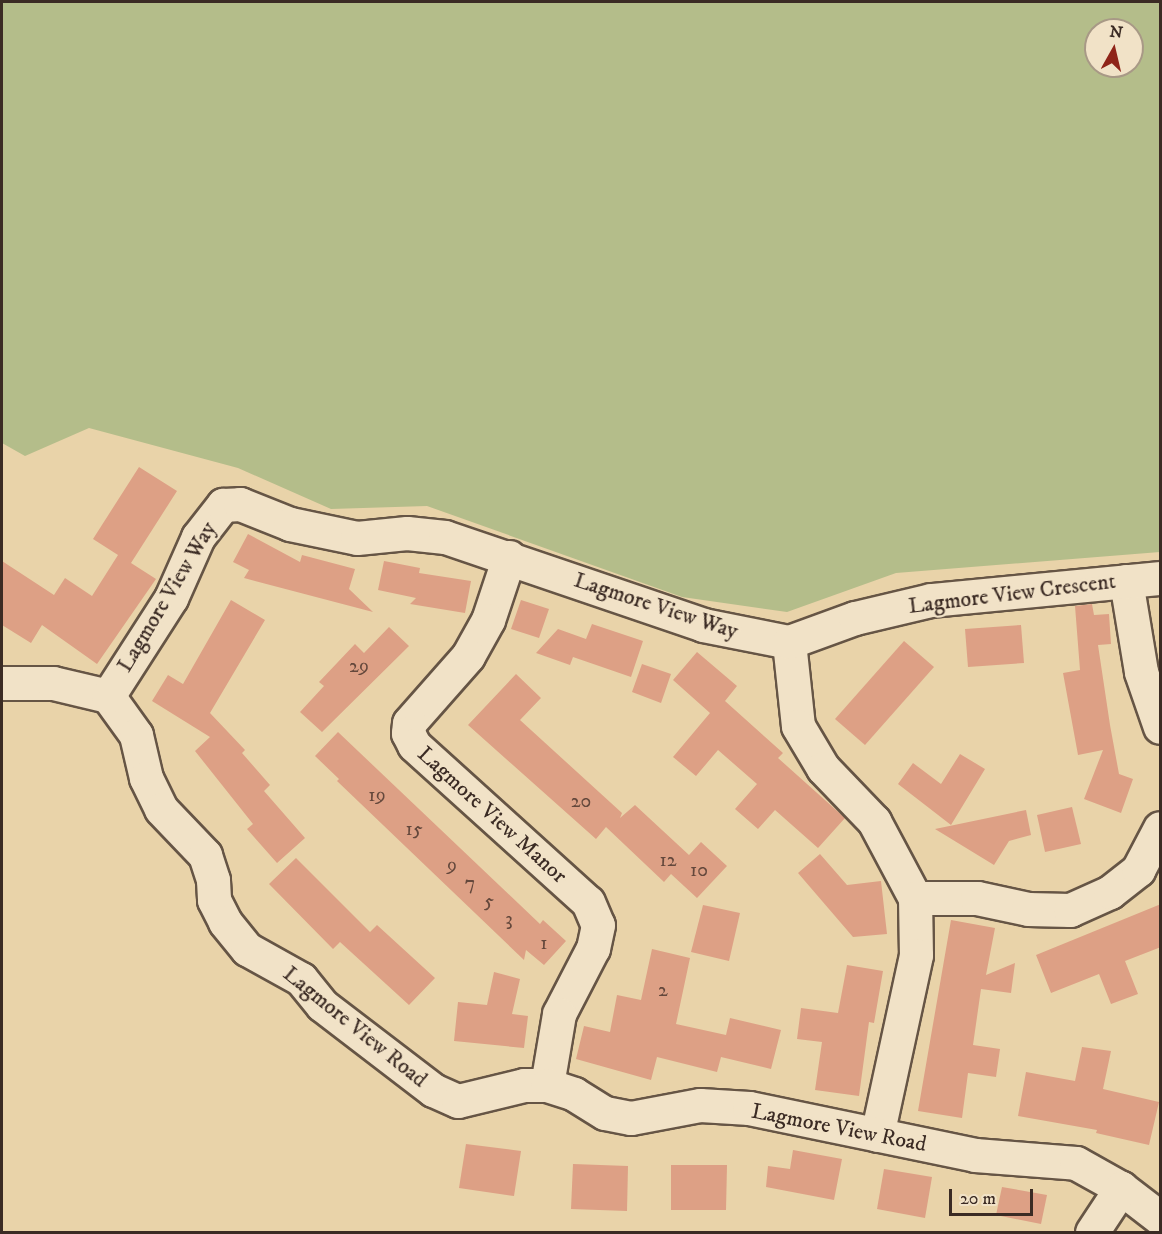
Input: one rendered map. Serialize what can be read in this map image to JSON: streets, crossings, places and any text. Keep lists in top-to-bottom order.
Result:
{
  "streets": {
    "street": [
      "Lagmore View Crescent",
      "Lagmore View Way",
      "Lagmore View Manor",
      "Lagmore View Road"
    ]
  },
  "crossings": [
    ["Lagmore View Crescent", "Lagmore View Way"],
    ["Lagmore View Way", "Lagmore View Manor"],
    ["Lagmore View Way", "Lagmore View Road"],
    ["Lagmore View Manor", "Lagmore View Road"]
  ],
  "house_numbers": [
    "29",
    "19",
    "20",
    "15",
    "12",
    "9",
    "10",
    "7",
    "5",
    "3",
    "1",
    "2"
  ],
  "scale_bar": "20 m",
  "north": "top"
}
